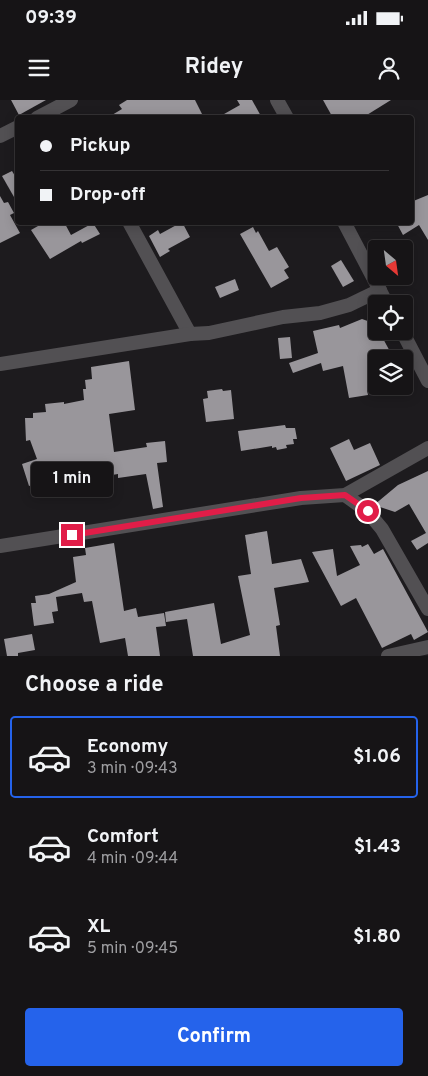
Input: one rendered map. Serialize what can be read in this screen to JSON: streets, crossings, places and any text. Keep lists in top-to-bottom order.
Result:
{
  "north": "bottom right",
  "page": {
    "status": "09:39",
    "header": "Ridey",
    "banner": ["Pickup", "Drop-off"],
    "bubble": "1 min",
    "heading": "Choose a ride",
    "list": [
      {
        "name": "Economy",
        "note": "3 min · 09:43",
        "value": "$1.06"
      },
      {
        "name": "Comfort",
        "note": "4 min · 09:44",
        "value": "$1.43"
      },
      {
        "name": "XL",
        "note": "5 min · 09:45",
        "value": "$1.80"
      }
    ],
    "buttons": "Confirm"
  }
}
